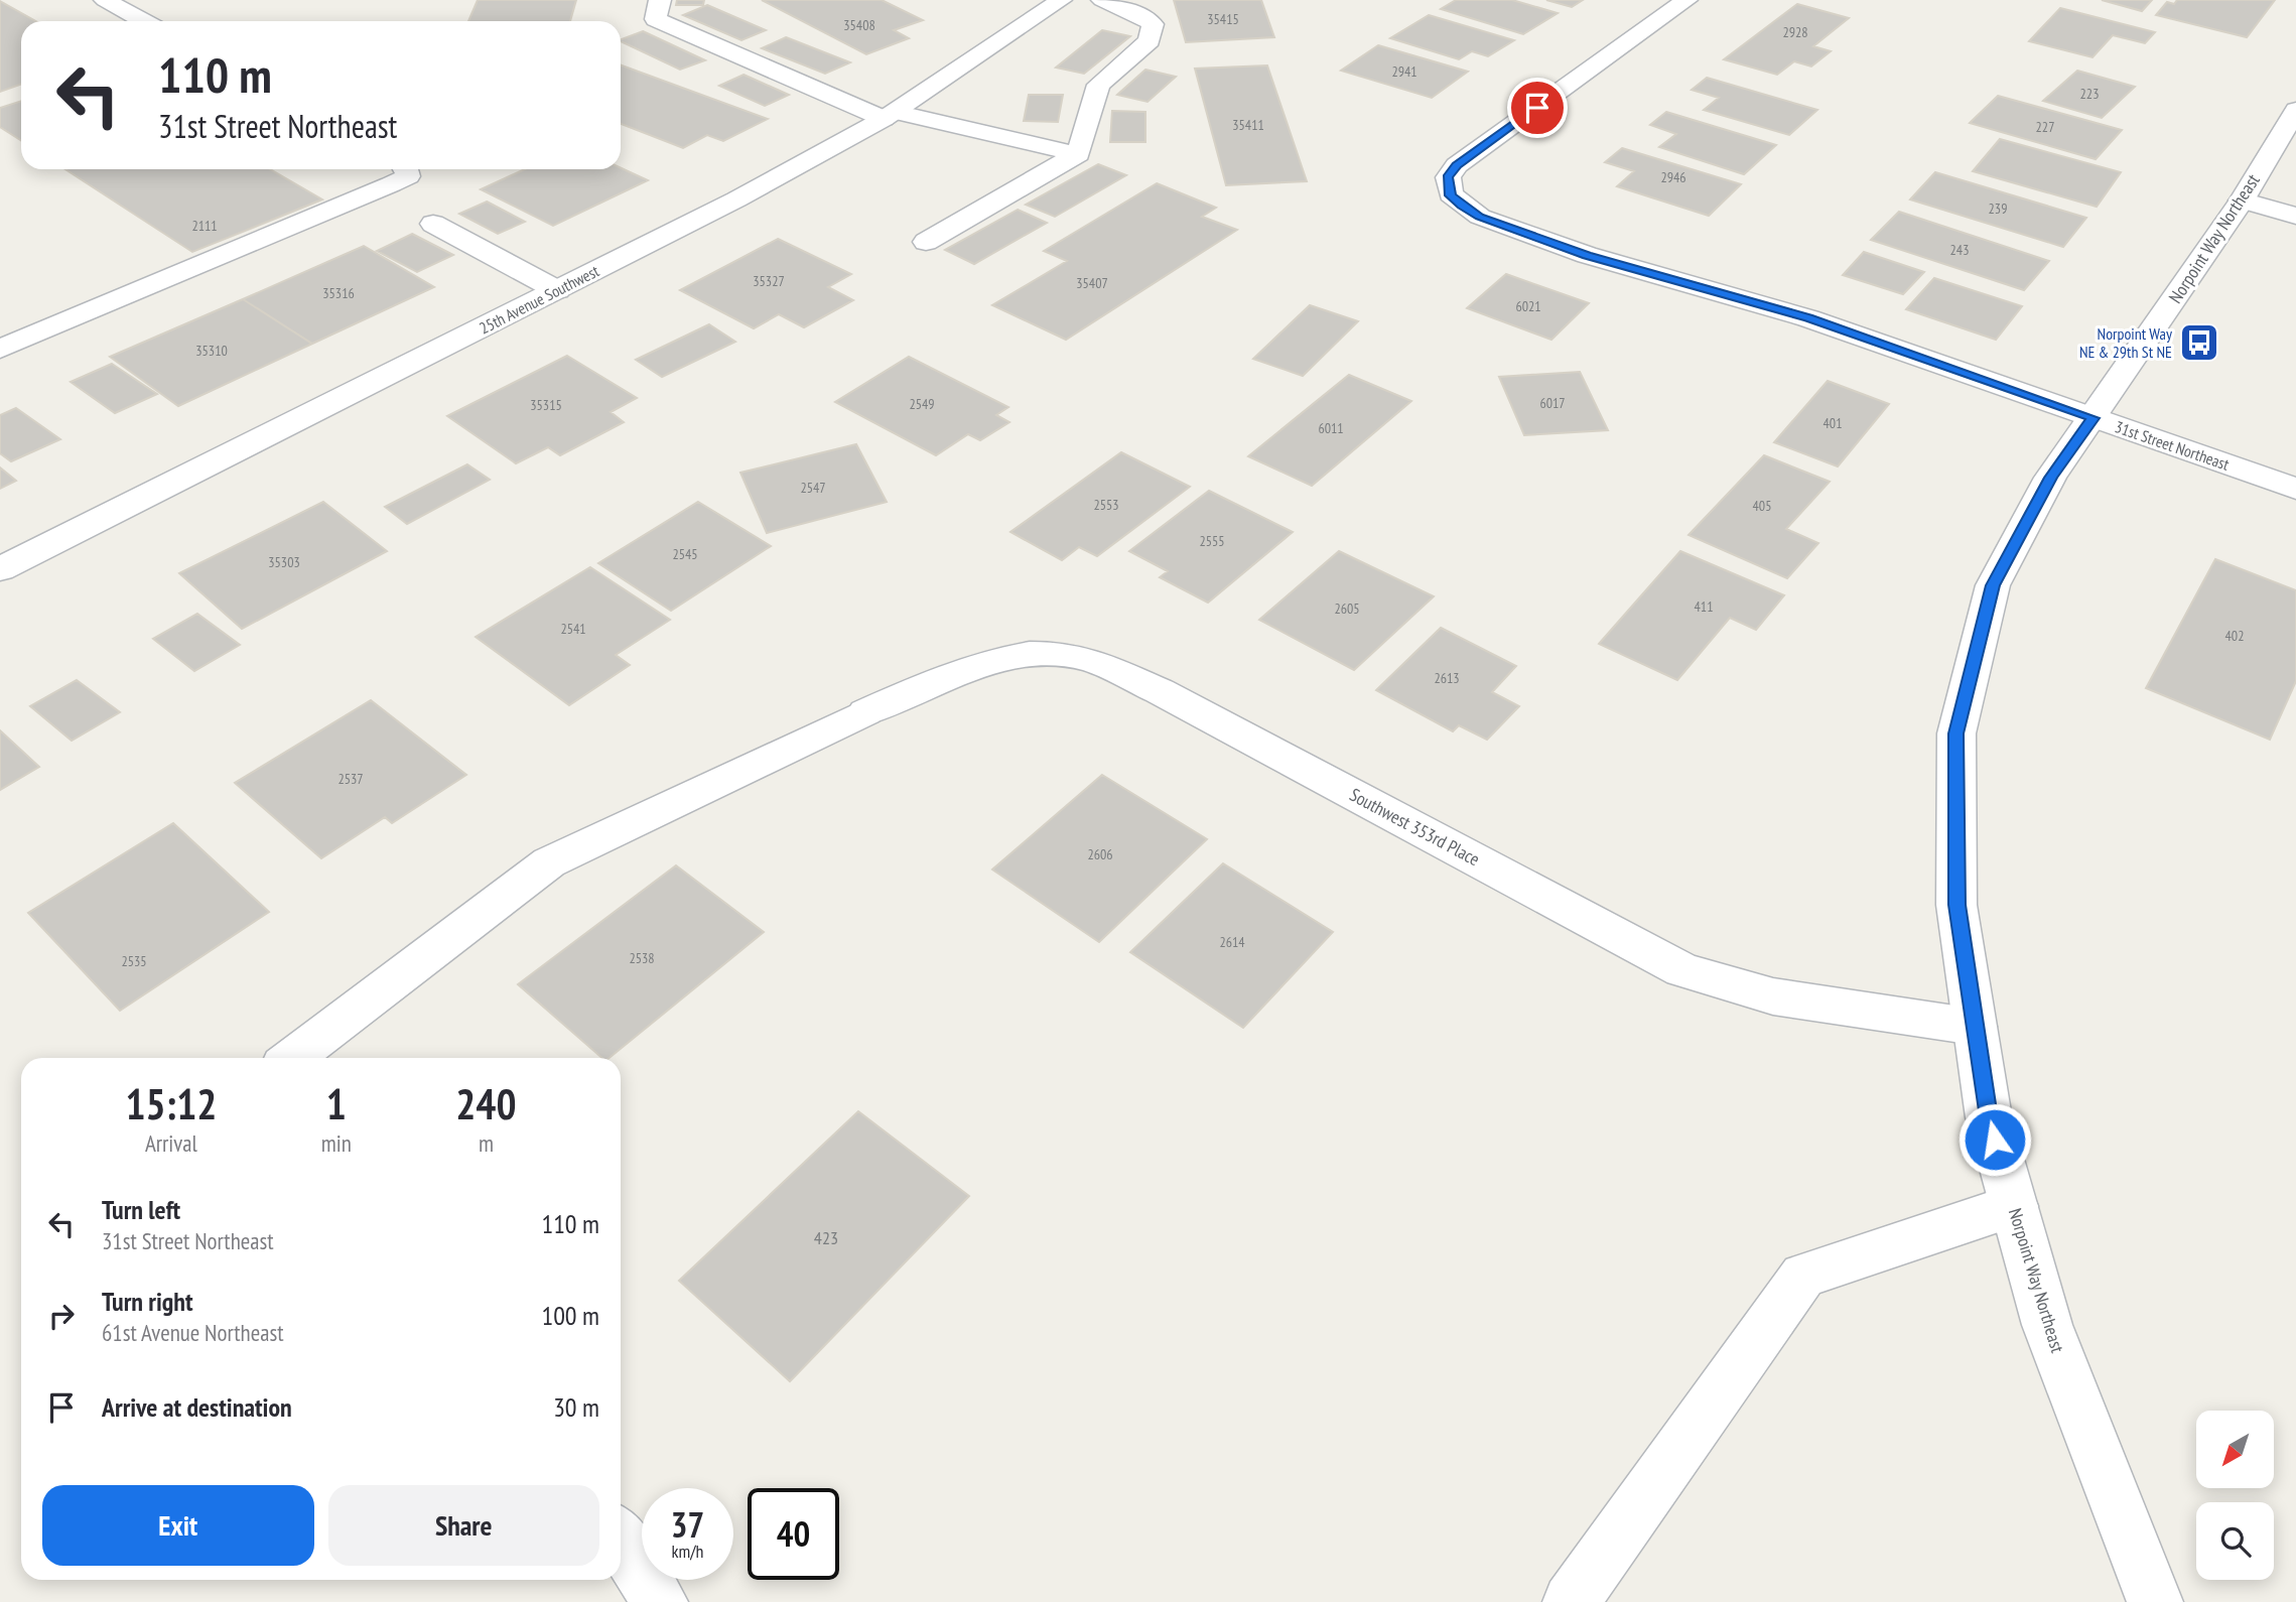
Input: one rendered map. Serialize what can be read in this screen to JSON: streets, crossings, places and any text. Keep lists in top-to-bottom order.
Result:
{
  "streets": {
    "street": [
      "Norpoint Way Northeast",
      "25th Avenue Southwest",
      "31st Street Northeast",
      "Southwest 353rd Place"
    ]
  },
  "crossings": [
    ["Norpoint Way Northeast", "31st Street Northeast"],
    ["Norpoint Way Northeast", "Southwest 353rd Place"]
  ],
  "places": {
    "bus stop": ["Norpoint Way NE & 29th St NE"]
  },
  "house_numbers": [
    "35415",
    "35408",
    "2928",
    "2941",
    "223",
    "35411",
    "227",
    "2946",
    "239",
    "2111",
    "243",
    "35327",
    "35407",
    "35316",
    "6021",
    "35310",
    "6017",
    "2549",
    "35315",
    "401",
    "6011",
    "2547",
    "2553",
    "405",
    "2555",
    "2545",
    "35303",
    "411",
    "2605",
    "2541",
    "402",
    "2613",
    "2537",
    "2606",
    "2614",
    "2538",
    "2535",
    "423"
  ],
  "north": "bottom left",
  "page": {
    "turn": ["110 m", "31st Street Northeast"],
    "eta": [
      "15:12",
      "Arrival",
      "1",
      "min",
      "240",
      "m"
    ],
    "list": [
      {
        "name": "Turn left",
        "note": "31st Street Northeast",
        "value": "110 m"
      },
      {
        "name": "Turn right",
        "note": "61st Avenue Northeast",
        "value": "100 m"
      },
      {
        "name": "Arrive at destination",
        "value": "30 m"
      }
    ],
    "buttons": ["Exit", "Share"],
    "speed": "37 km/h",
    "limit": "40"
  }
}
